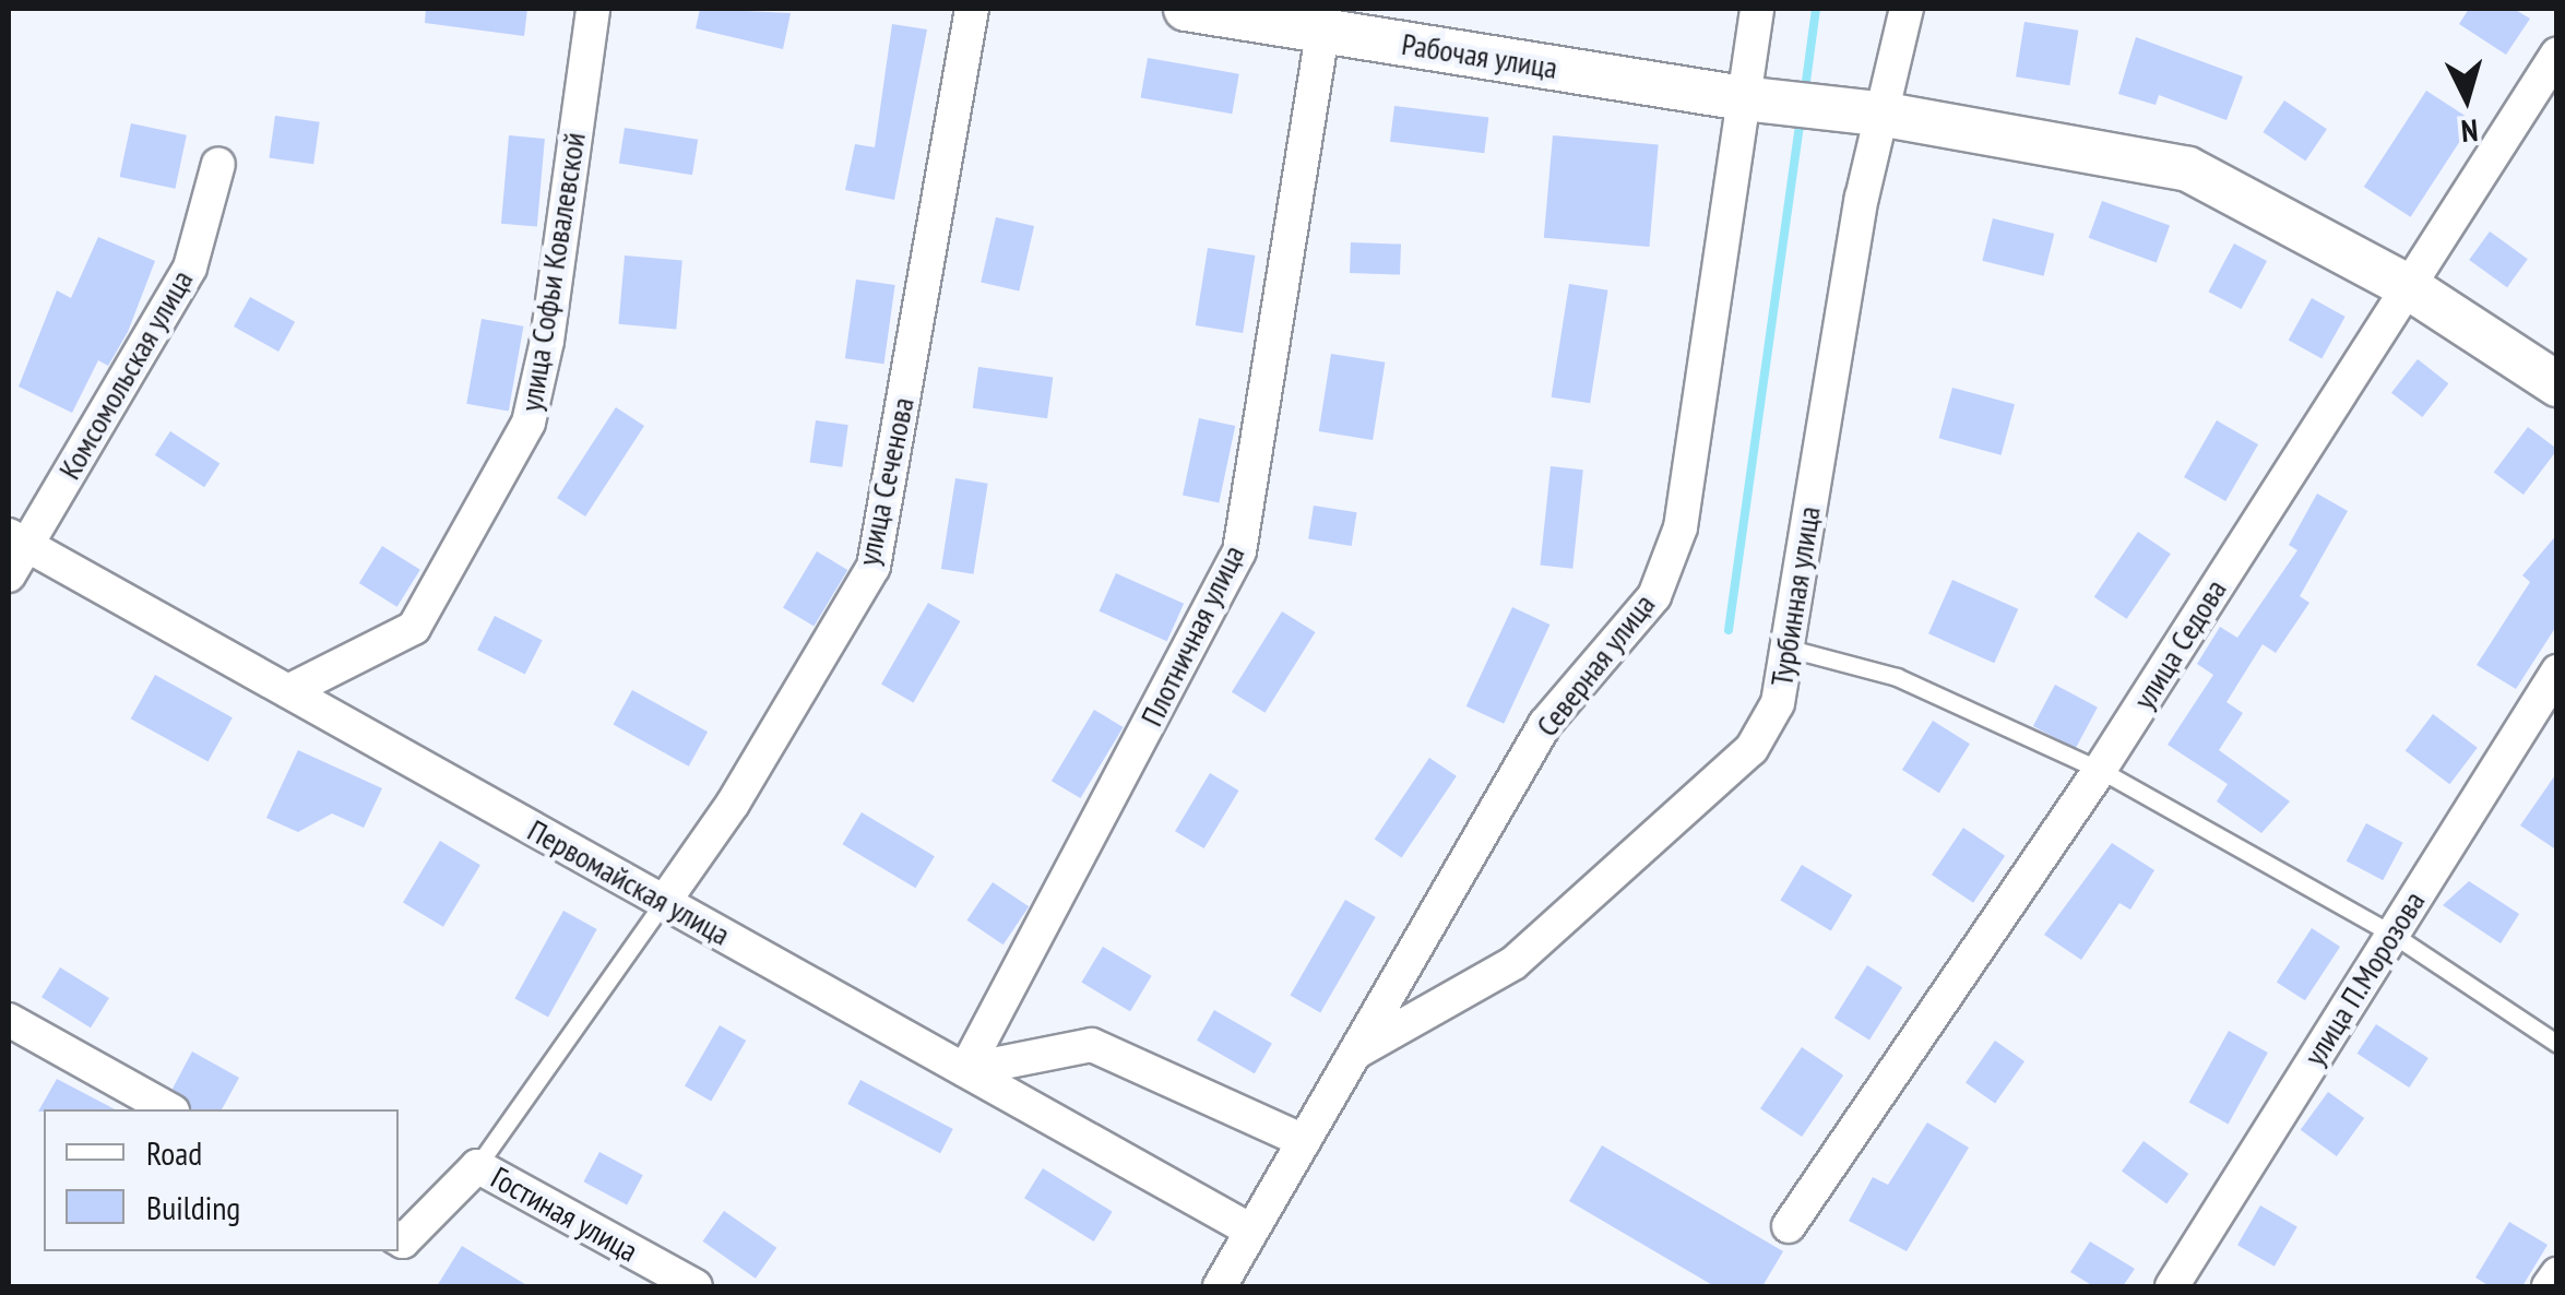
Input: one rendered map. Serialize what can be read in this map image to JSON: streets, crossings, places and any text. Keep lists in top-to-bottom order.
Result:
{
  "streets": {
    "street": [
      "Рабочая улица",
      "улица Софьи Ковалевской",
      "Комсомольская улица",
      "улица Сеченова",
      "Турбинная улица",
      "Плотничная улица",
      "улица Седова",
      "Северная улица",
      "Первомайская улица",
      "улица П.Морозова",
      "Гостиная улица"
    ]
  },
  "crossings": [
    ["Рабочая улица", "Турбинная улица"],
    ["Рабочая улица", "Плотничная улица"],
    ["Рабочая улица", "улица Седова"],
    ["Рабочая улица", "Северная улица"],
    ["улица Софьи Ковалевской", "Первомайская улица"],
    ["Комсомольская улица", "Первомайская улица"],
    ["улица Сеченова", "Первомайская улица"],
    ["Турбинная улица", "Северная улица"],
    ["Плотничная улица", "Первомайская улица"],
    ["Северная улица", "Первомайская улица"]
  ],
  "legend": ["Road", "Building"],
  "north": "bottom"
}
